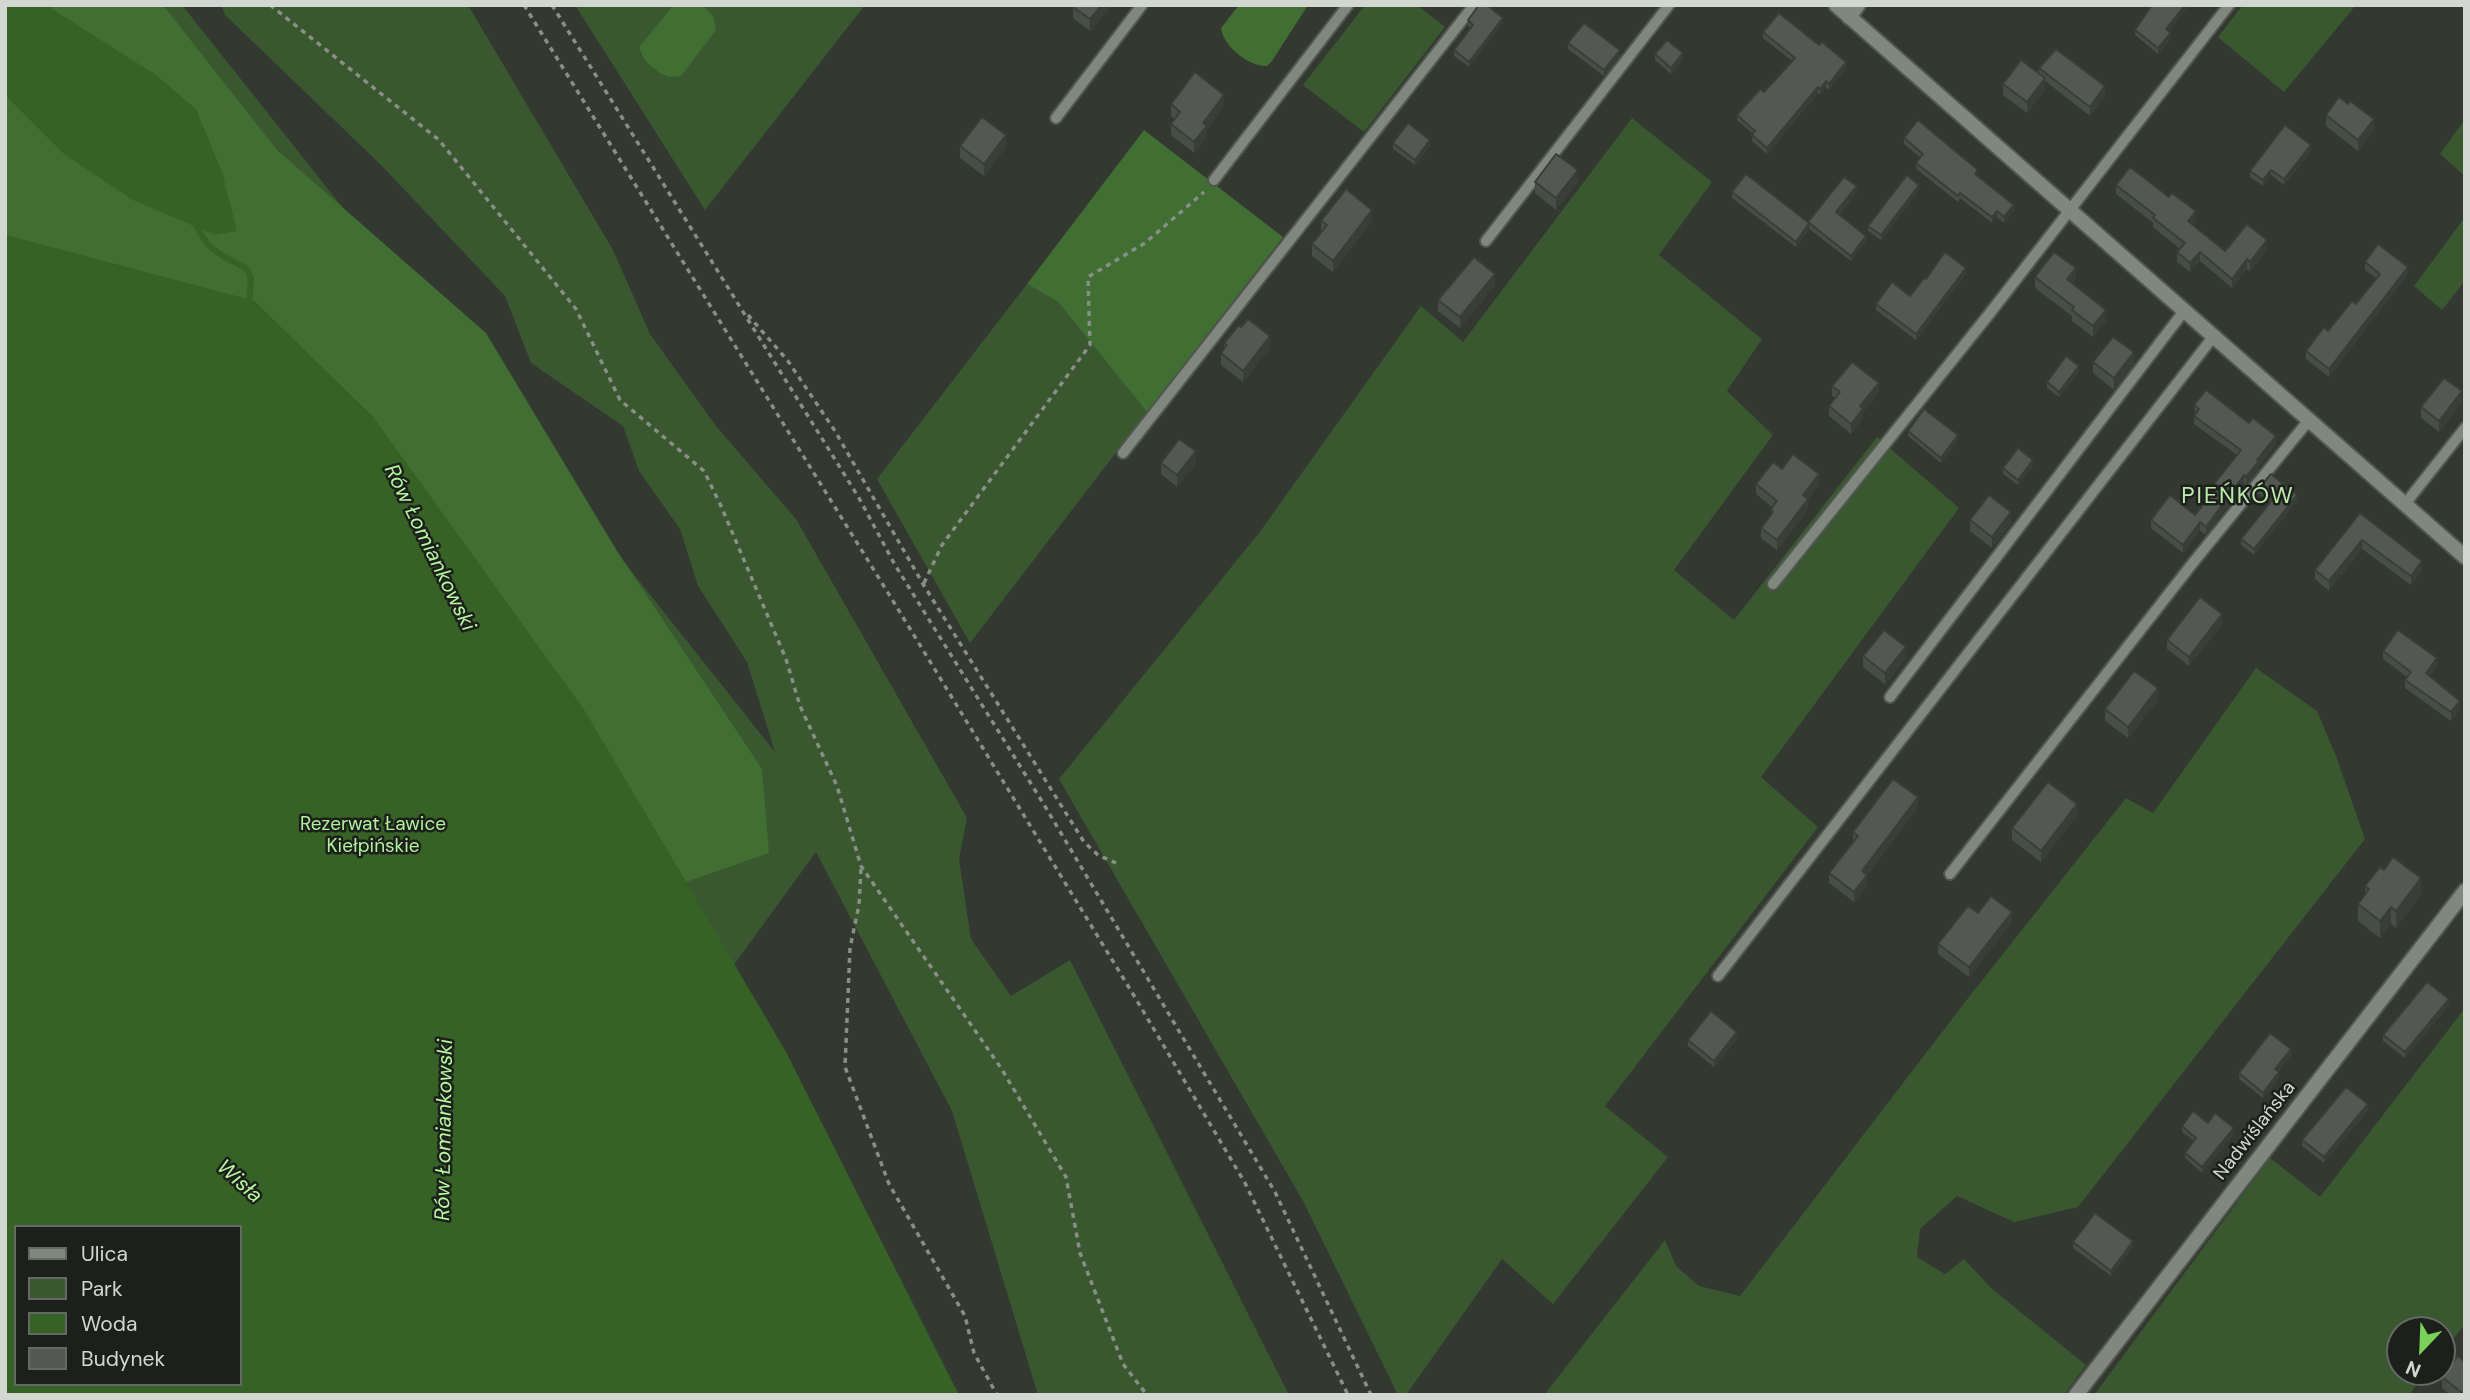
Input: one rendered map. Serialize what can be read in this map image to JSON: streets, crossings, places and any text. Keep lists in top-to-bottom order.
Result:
{
  "streets": {
    "street": ["Nadwiślańska"]
  },
  "districts": ["PIEŃKÓW"],
  "water": ["Rów Łomiankowski", "Wisła"],
  "parks": ["Rezerwat Ławice Kiełpińskie"],
  "legend": [
    "Ulica",
    "Park",
    "Woda",
    "Budynek"
  ],
  "north": "bottom left"
}
